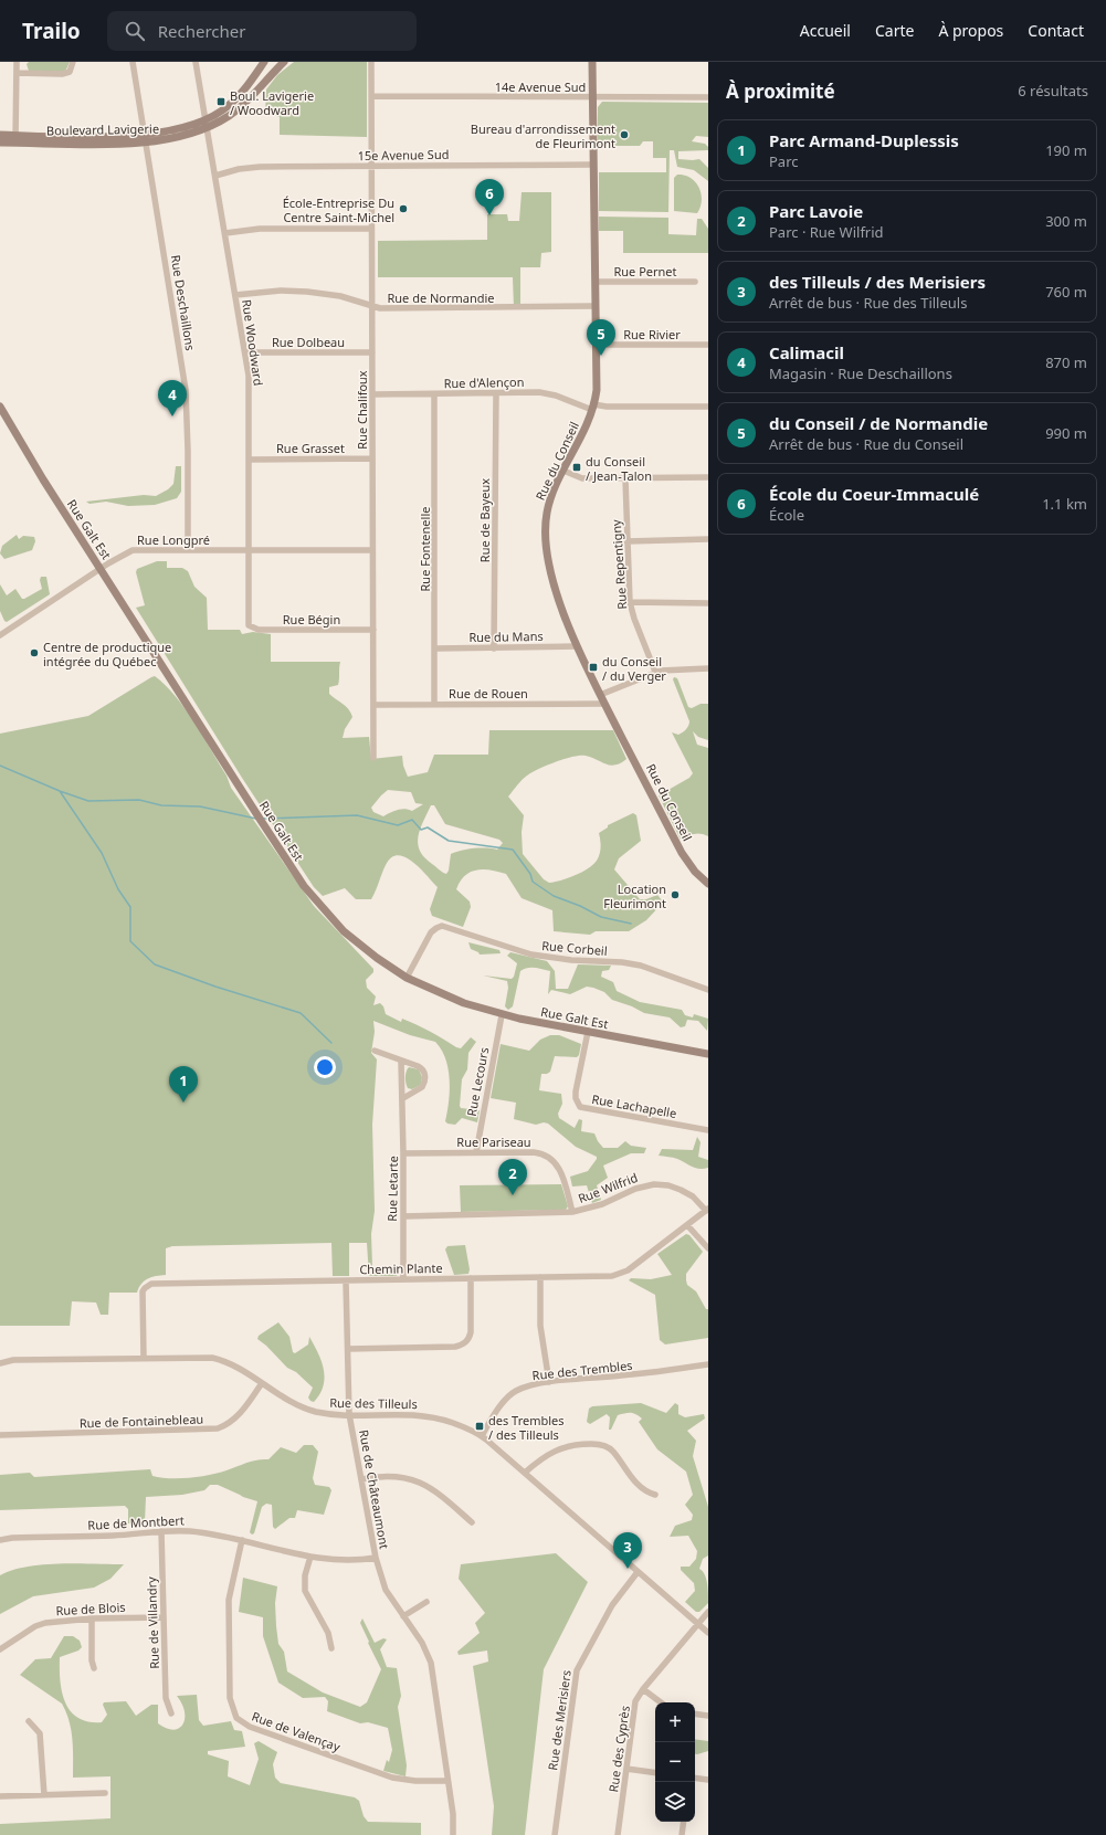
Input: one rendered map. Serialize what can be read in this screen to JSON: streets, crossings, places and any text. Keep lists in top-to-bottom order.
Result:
{
  "streets": {
    "street": [
      "14e Avenue Sud",
      "Boulevard Lavigerie",
      "15e Avenue Sud",
      "Rue Pernet",
      "Rue de Normandie",
      "Rue Deschaillons",
      "Rue Rivier",
      "Rue Dolbeau",
      "Rue Woodward",
      "Rue d'Alençon",
      "Rue Chalifoux",
      "Rue Grasset",
      "Rue du Conseil",
      "Rue de Bayeux",
      "Rue Galt Est",
      "Rue Longpré",
      "Rue Fontenelle",
      "Rue Repentigny",
      "Rue Bégin",
      "Rue du Mans",
      "Rue de Rouen",
      "Rue Corbeil",
      "Rue Lecours",
      "Rue Lachapelle",
      "Rue Pariseau",
      "Rue Wilfrid",
      "Rue Letarte",
      "Chemin Plante",
      "Rue des Trembles",
      "Rue des Tilleuls",
      "Rue de Fontainebleau",
      "Rue de Châteaumont",
      "Rue de Montbert",
      "Rue de Blois",
      "Rue de Villandry",
      "Rue des Merisiers",
      "Rue de Valençay",
      "Rue des Cyprès"
    ]
  },
  "crossings": [
    ["14e Avenue Sud", "Rue Chalifoux"],
    ["14e Avenue Sud", "Rue du Conseil"],
    ["Boulevard Lavigerie", "Rue Deschaillons"],
    ["Boulevard Lavigerie", "Rue Woodward"],
    ["15e Avenue Sud", "Rue Woodward"],
    ["15e Avenue Sud", "Rue Chalifoux"],
    ["15e Avenue Sud", "Rue du Conseil"],
    ["Rue Pernet", "Rue du Conseil"],
    ["Rue de Normandie", "Rue Woodward"],
    ["Rue de Normandie", "Rue Chalifoux"],
    ["Rue de Normandie", "Rue du Conseil"],
    ["Rue Deschaillons", "Rue Longpré"],
    ["Rue Rivier", "Rue du Conseil"],
    ["Rue Dolbeau", "Rue Woodward"],
    ["Rue Dolbeau", "Rue Chalifoux"],
    ["Rue Woodward", "Rue Grasset"],
    ["Rue Woodward", "Rue Longpré"],
    ["Rue Woodward", "Rue Bégin"],
    ["Rue d'Alençon", "Rue Chalifoux"],
    ["Rue d'Alençon", "Rue du Conseil"],
    ["Rue d'Alençon", "Rue de Bayeux"],
    ["Rue d'Alençon", "Rue Fontenelle"],
    ["Rue Chalifoux", "Rue Grasset"],
    ["Rue Chalifoux", "Rue Longpré"],
    ["Rue Chalifoux", "Rue Bégin"],
    ["Rue Chalifoux", "Rue de Rouen"],
    ["Rue du Conseil", "Rue du Mans"],
    ["Rue du Conseil", "Rue de Rouen"],
    ["Rue de Bayeux", "Rue du Mans"],
    ["Rue Galt Est", "Rue Longpré"],
    ["Rue Galt Est", "Rue Corbeil"],
    ["Rue Galt Est", "Rue Lecours"],
    ["Rue Galt Est", "Rue Lachapelle"],
    ["Rue Fontenelle", "Rue du Mans"],
    ["Rue Fontenelle", "Rue de Rouen"],
    ["Rue Lecours", "Rue Pariseau"],
    ["Rue Pariseau", "Rue Wilfrid"],
    ["Rue Pariseau", "Rue Letarte"],
    ["Rue Wilfrid", "Rue Letarte"],
    ["Rue Wilfrid", "Chemin Plante"],
    ["Rue Letarte", "Chemin Plante"],
    ["Chemin Plante", "Rue des Tilleuls"],
    ["Chemin Plante", "Rue de Châteaumont"],
    ["Rue des Trembles", "Rue des Tilleuls"],
    ["Rue des Tilleuls", "Rue de Fontainebleau"],
    ["Rue des Tilleuls", "Rue de Châteaumont"],
    ["Rue des Tilleuls", "Rue des Merisiers"],
    ["Rue des Tilleuls", "Rue des Cyprès"],
    ["Rue de Châteaumont", "Rue de Montbert"],
    ["Rue de Châteaumont", "Rue de Valençay"],
    ["Rue de Montbert", "Rue de Villandry"],
    ["Rue de Montbert", "Rue de Valençay"],
    ["Rue de Blois", "Rue de Villandry"]
  ],
  "places": {
    "transit": [
      "Boul. Lavigerie / Woodward",
      "du Conseil / Jean-Talon",
      "du Conseil / du Verger",
      "des Trembles / des Tilleuls"
    ],
    "other": [
      "Bureau d'arrondissement de Fleurimont",
      "École-Entreprise Du Centre Saint-Michel",
      "Centre de productique intégrée du Québec",
      "Location Fleurimont"
    ]
  },
  "page": {
    "header": "Trailo",
    "search": "Rechercher",
    "nav": [
      "Accueil",
      "Carte",
      "À propos",
      "Contact"
    ],
    "heading": ["À proximité", "6 résultats"],
    "list": [
      {
        "mark": "1",
        "name": "Parc Armand-Duplessis",
        "note": "Parc",
        "value": "190 m"
      },
      {
        "mark": "2",
        "name": "Parc Lavoie",
        "note": "Parc · Rue Wilfrid",
        "value": "300 m"
      },
      {
        "mark": "3",
        "name": "des Tilleuls / des Merisiers",
        "note": "Arrêt de bus · Rue des Tilleuls",
        "value": "760 m"
      },
      {
        "mark": "4",
        "name": "Calimacil",
        "note": "Magasin · Rue Deschaillons",
        "value": "870 m"
      },
      {
        "mark": "5",
        "name": "du Conseil / de Normandie",
        "note": "Arrêt de bus · Rue du Conseil",
        "value": "990 m"
      },
      {
        "mark": "6",
        "name": "École du Coeur-Immaculé",
        "note": "École",
        "value": "1.1 km"
      }
    ],
    "pins": [
      "6",
      "5",
      "4",
      "1",
      "2",
      "3"
    ],
    "map_buttons": ["+", "−"]
  }
}
